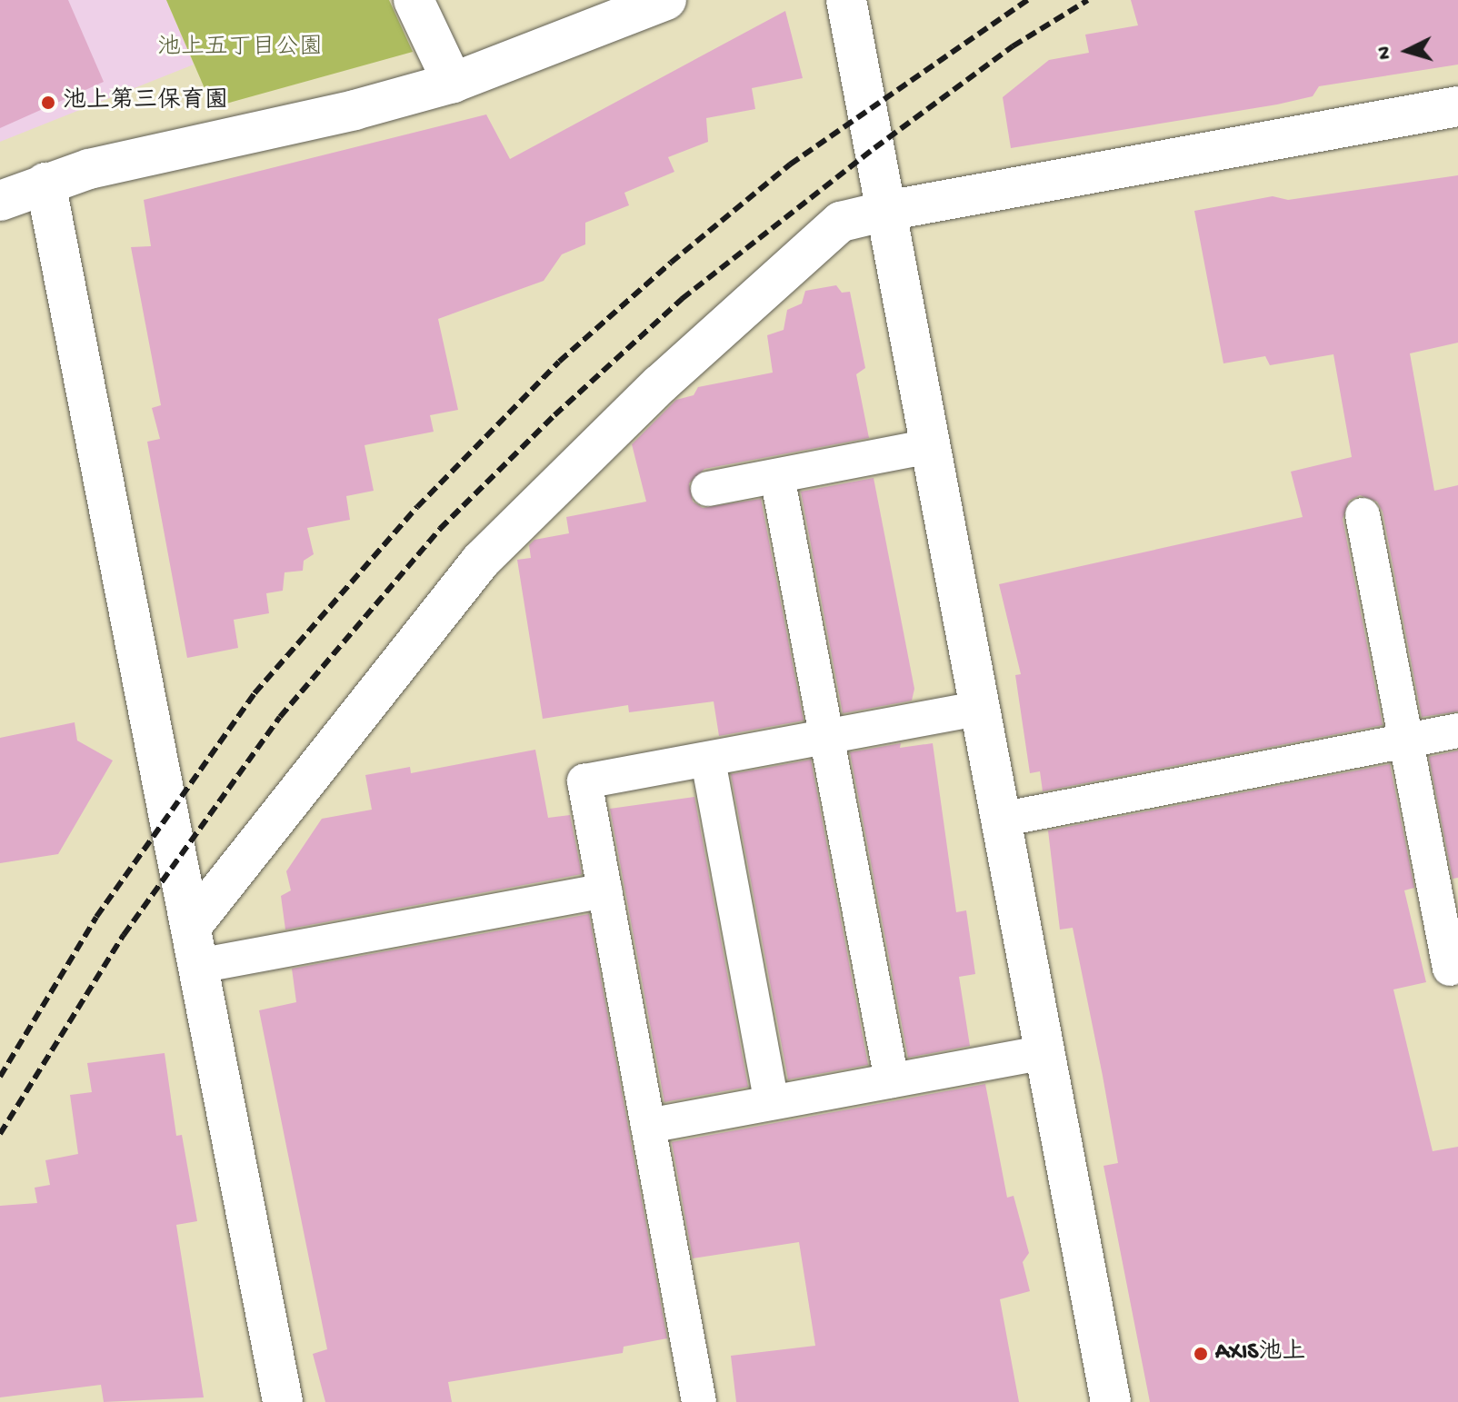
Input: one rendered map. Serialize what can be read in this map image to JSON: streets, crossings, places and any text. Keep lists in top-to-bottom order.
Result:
{
  "parks": ["池上五丁目公園"],
  "places": ["池上第三保育園", "AXIS池上"],
  "north": "left"
}
